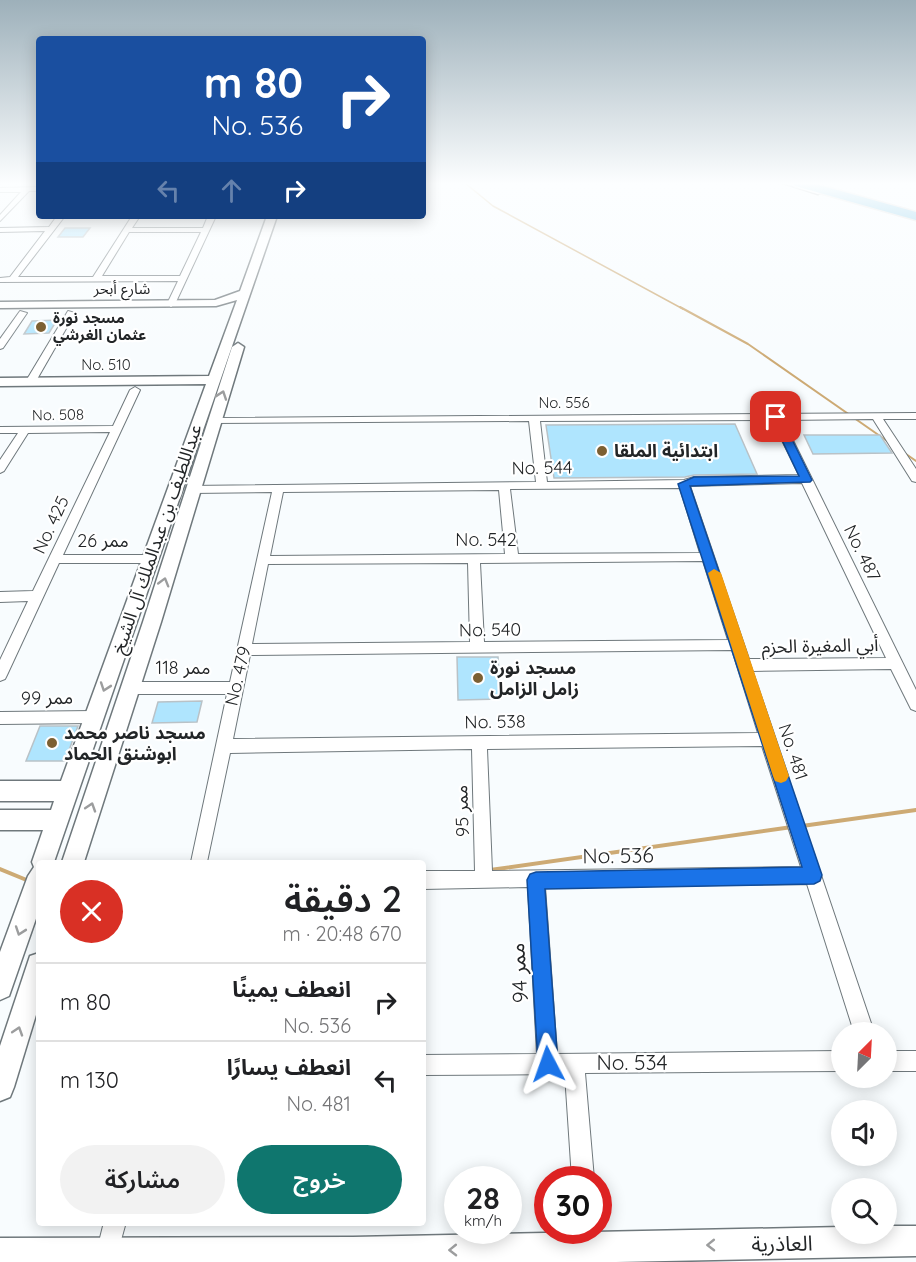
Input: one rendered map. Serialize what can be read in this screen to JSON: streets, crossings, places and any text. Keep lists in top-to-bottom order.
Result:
{
  "streets": {
    "street": [
      "شارع أبحر",
      "No. 510",
      "No. 556",
      "No. 508",
      "No. 544",
      "No. 425",
      "عبداللطيف بن عبدالملك آل الشيخ",
      "No. 542",
      "ممر 26",
      "No. 487",
      "No. 540",
      "أبي المغيرة الحزم",
      "ممر 118",
      "No. 479",
      "ممر 99",
      "No. 538",
      "No. 481",
      "ممر 95",
      "No. 536",
      "ممر 94",
      "No. 534",
      "العاذرية"
    ]
  },
  "crossings": [
    ["شارع أبحر", "عبداللطيف بن عبدالملك آل الشيخ"],
    ["No. 510", "No. 425"],
    ["No. 510", "عبداللطيف بن عبدالملك آل الشيخ"],
    ["No. 556", "عبداللطيف بن عبدالملك آل الشيخ"],
    ["No. 556", "No. 487"],
    ["No. 508", "No. 425"],
    ["No. 544", "عبداللطيف بن عبدالملك آل الشيخ"],
    ["No. 544", "No. 487"],
    ["No. 544", "No. 479"],
    ["No. 544", "No. 481"],
    ["No. 425", "ممر 26"],
    ["عبداللطيف بن عبدالملك آل الشيخ", "ممر 26"],
    ["عبداللطيف بن عبدالملك آل الشيخ", "ممر 118"],
    ["عبداللطيف بن عبدالملك آل الشيخ", "ممر 99"],
    ["No. 542", "No. 479"],
    ["No. 542", "No. 481"],
    ["No. 487", "أبي المغيرة الحزم"],
    ["No. 540", "No. 479"],
    ["No. 540", "No. 481"],
    ["أبي المغيرة الحزم", "No. 481"],
    ["ممر 118", "No. 479"],
    ["No. 479", "No. 538"],
    ["No. 538", "No. 481"],
    ["No. 538", "ممر 95"],
    ["No. 481", "No. 536"],
    ["ممر 95", "No. 536"],
    ["No. 536", "ممر 94"],
    ["ممر 94", "No. 534"]
  ],
  "one_way": ["العاذرية"],
  "places": [
    "مسجد نورة عثمان الغرشي",
    "ابتدائية الملقا",
    "مسجد نورة زامل الزامل",
    "مسجد ناصر محمد ابوشنق الحماد"
  ],
  "north": "top right",
  "page": {
    "turn": ["80 m", "No. 536"],
    "heading": ["2 دقيقة", "670 m · 20:48"],
    "list": [
      {
        "name": "انعطف يمينًا",
        "note": "No. 536",
        "value": "80 m"
      },
      {
        "name": "انعطف يسارًا",
        "note": "No. 481",
        "value": "130 m"
      }
    ],
    "buttons": ["خروج", "مشاركة"],
    "speed": "28 km/h",
    "limit": "30"
  }
}
